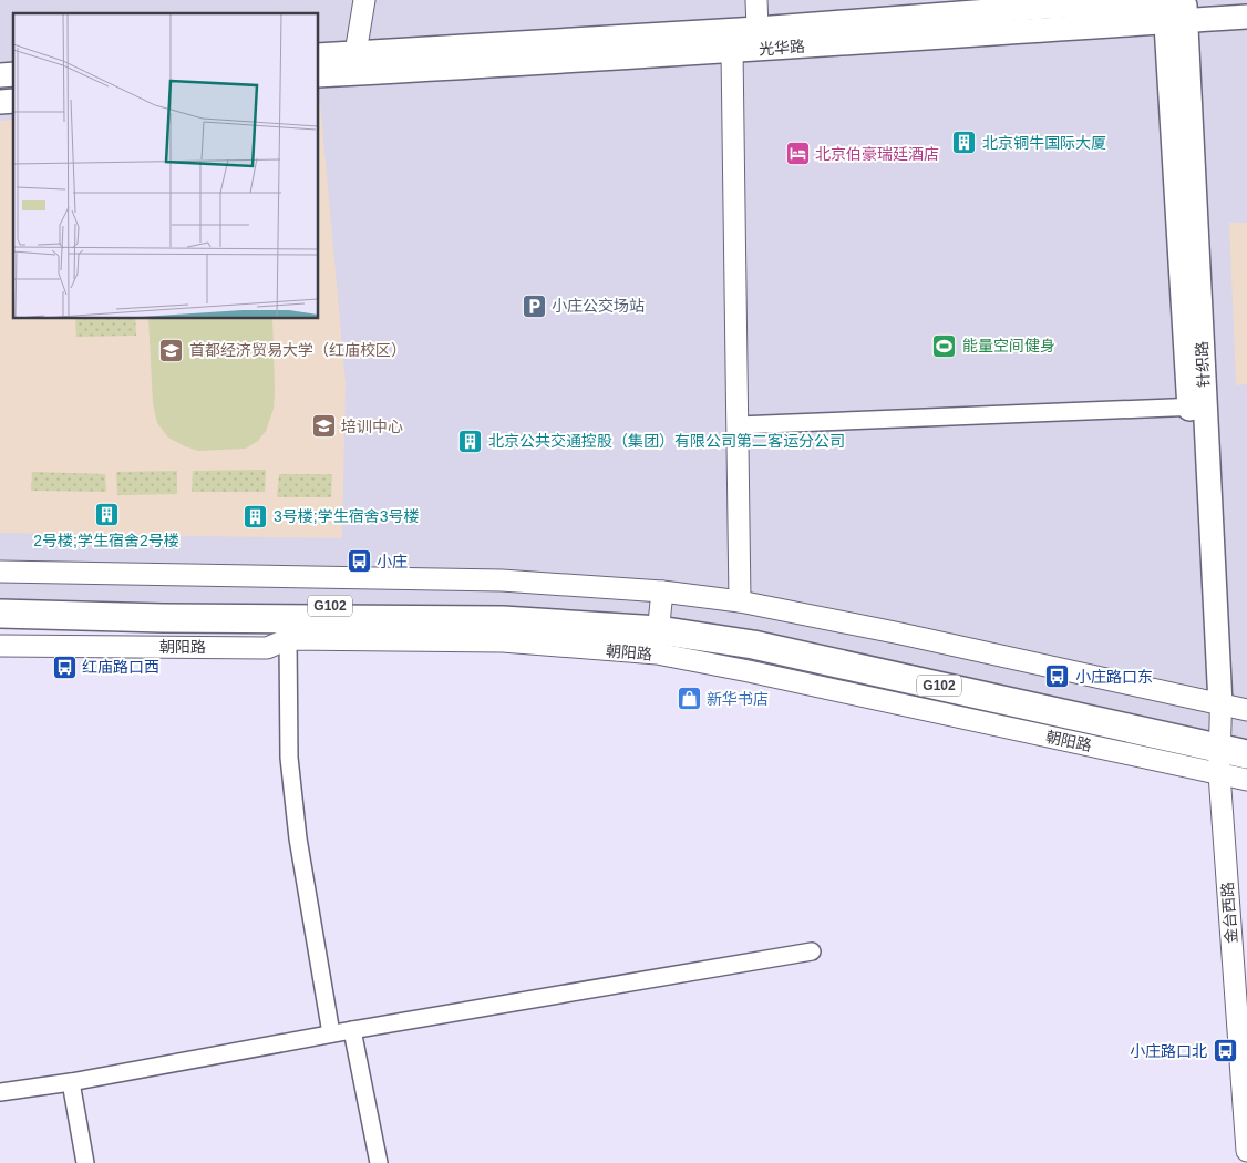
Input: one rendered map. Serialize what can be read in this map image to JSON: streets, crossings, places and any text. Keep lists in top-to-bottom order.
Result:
{
  "streets": {
    "highway": ["G102", "朝阳路"],
    "main road": ["光华路", "针织路"],
    "street": ["金台西路"]
  },
  "crossings": [
    ["光华路", "针织路"],
    ["针织路", "朝阳路"],
    ["针织路", "金台西路"],
    ["朝阳路", "金台西路"]
  ],
  "places": {
    "building": [
      "北京铜牛国际大厦",
      "北京公共交通控股（集团）有限公司第二客运分公司",
      "2号楼;学生宿舍2号楼",
      "3号楼;学生宿舍3号楼"
    ],
    "hotel": ["北京伯豪瑞廷酒店"],
    "parking": ["小庄公交场站"],
    "sports": ["能量空间健身"],
    "school or university": ["首都经济贸易大学（红庙校区）", "培训中心"],
    "bus stop": [
      "小庄",
      "红庙路口西",
      "小庄路口东",
      "小庄路口北"
    ],
    "shop": ["新华书店"]
  }
}
